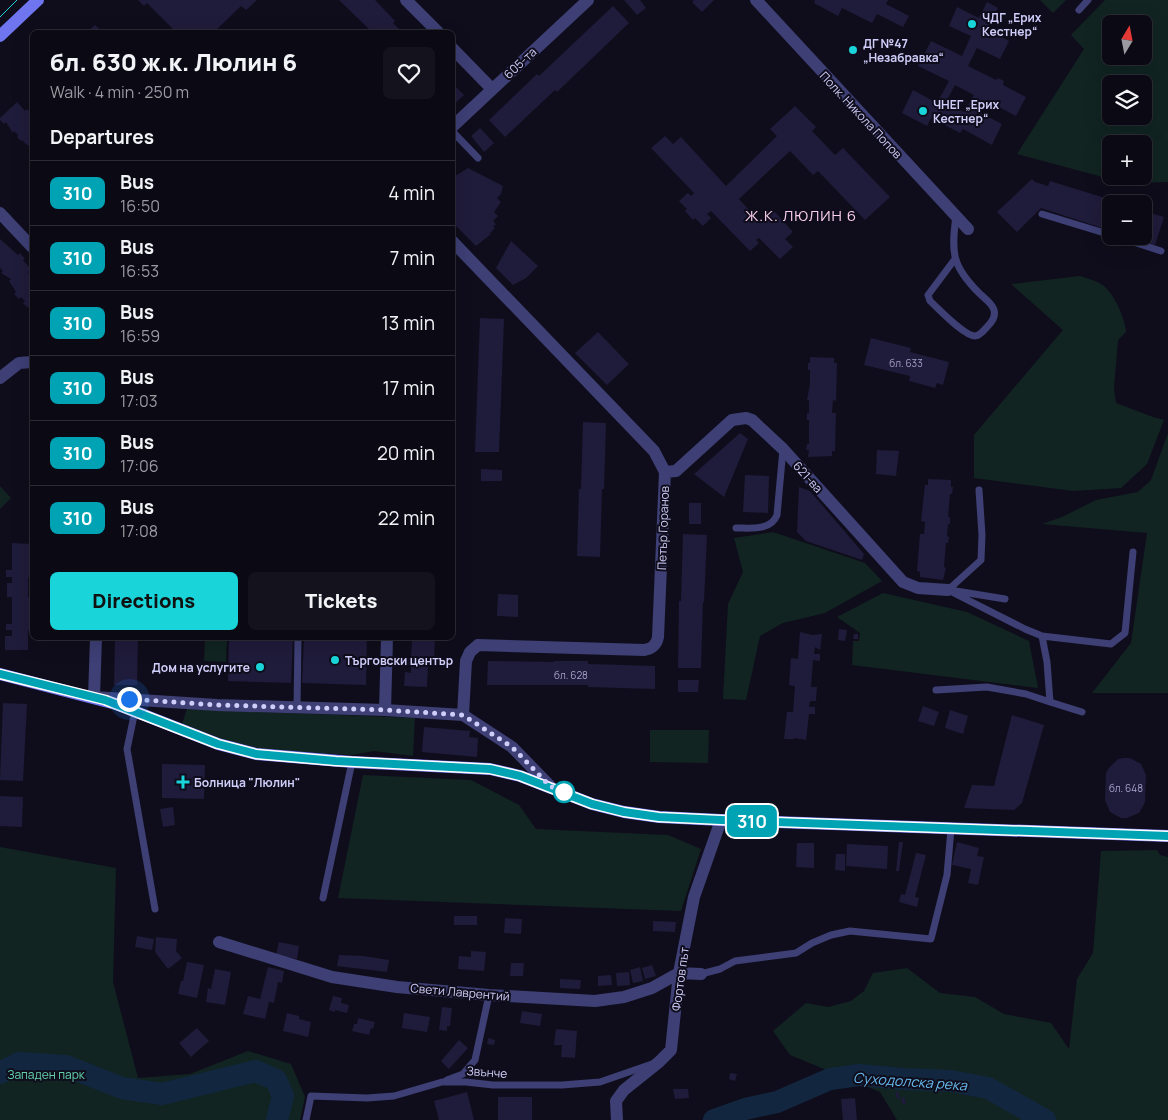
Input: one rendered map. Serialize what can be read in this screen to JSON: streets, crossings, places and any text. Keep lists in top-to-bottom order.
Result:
{
  "streets": {
    "street": [
      "605-та",
      "Полк. Никола Попов",
      "621-ва",
      "Петър Горанов",
      "Фортов път",
      "Свети Лаврентий"
    ],
    "lane": ["Звънче"]
  },
  "crossings": [
    ["621-ва", "Петър Горанов"],
    ["Фортов път", "Свети Лаврентий"],
    ["Фортов път", "Звънче"]
  ],
  "districts": ["Ж.К. ЛЮЛИН 6"],
  "water": ["Суходолска река"],
  "parks": ["Западен парк"],
  "places": {
    "other": [
      "ЧДГ „Ерих Кестнер“",
      "ДГ №47 „Незабравка“",
      "ЧНЕГ „Ерих Кестнер“",
      "Търговски център",
      "Дом на услугите"
    ],
    "health": ["Болница \"Люлин\""]
  },
  "lines": ["bus line 310"],
  "house_numbers": ["бл. 633", "бл. 628", "бл. 648"],
  "north": "top",
  "page": {
    "on_map": "310",
    "map_buttons": ["+", "−"],
    "heading": [
      ["бл. 630 ж.к. Люлин 6", "Walk · 4 min · 250 m"],
      "Departures"
    ],
    "list": [
      {
        "mark": "310",
        "name": "Bus",
        "note": "16:50",
        "value": "4 min"
      },
      {
        "mark": "310",
        "name": "Bus",
        "note": "16:53",
        "value": "7 min"
      },
      {
        "mark": "310",
        "name": "Bus",
        "note": "16:59",
        "value": "13 min"
      },
      {
        "mark": "310",
        "name": "Bus",
        "note": "17:03",
        "value": "17 min"
      },
      {
        "mark": "310",
        "name": "Bus",
        "note": "17:06",
        "value": "20 min"
      },
      {
        "mark": "310",
        "name": "Bus",
        "note": "17:08",
        "value": "22 min"
      }
    ],
    "buttons": ["Directions", "Tickets"]
  }
}
